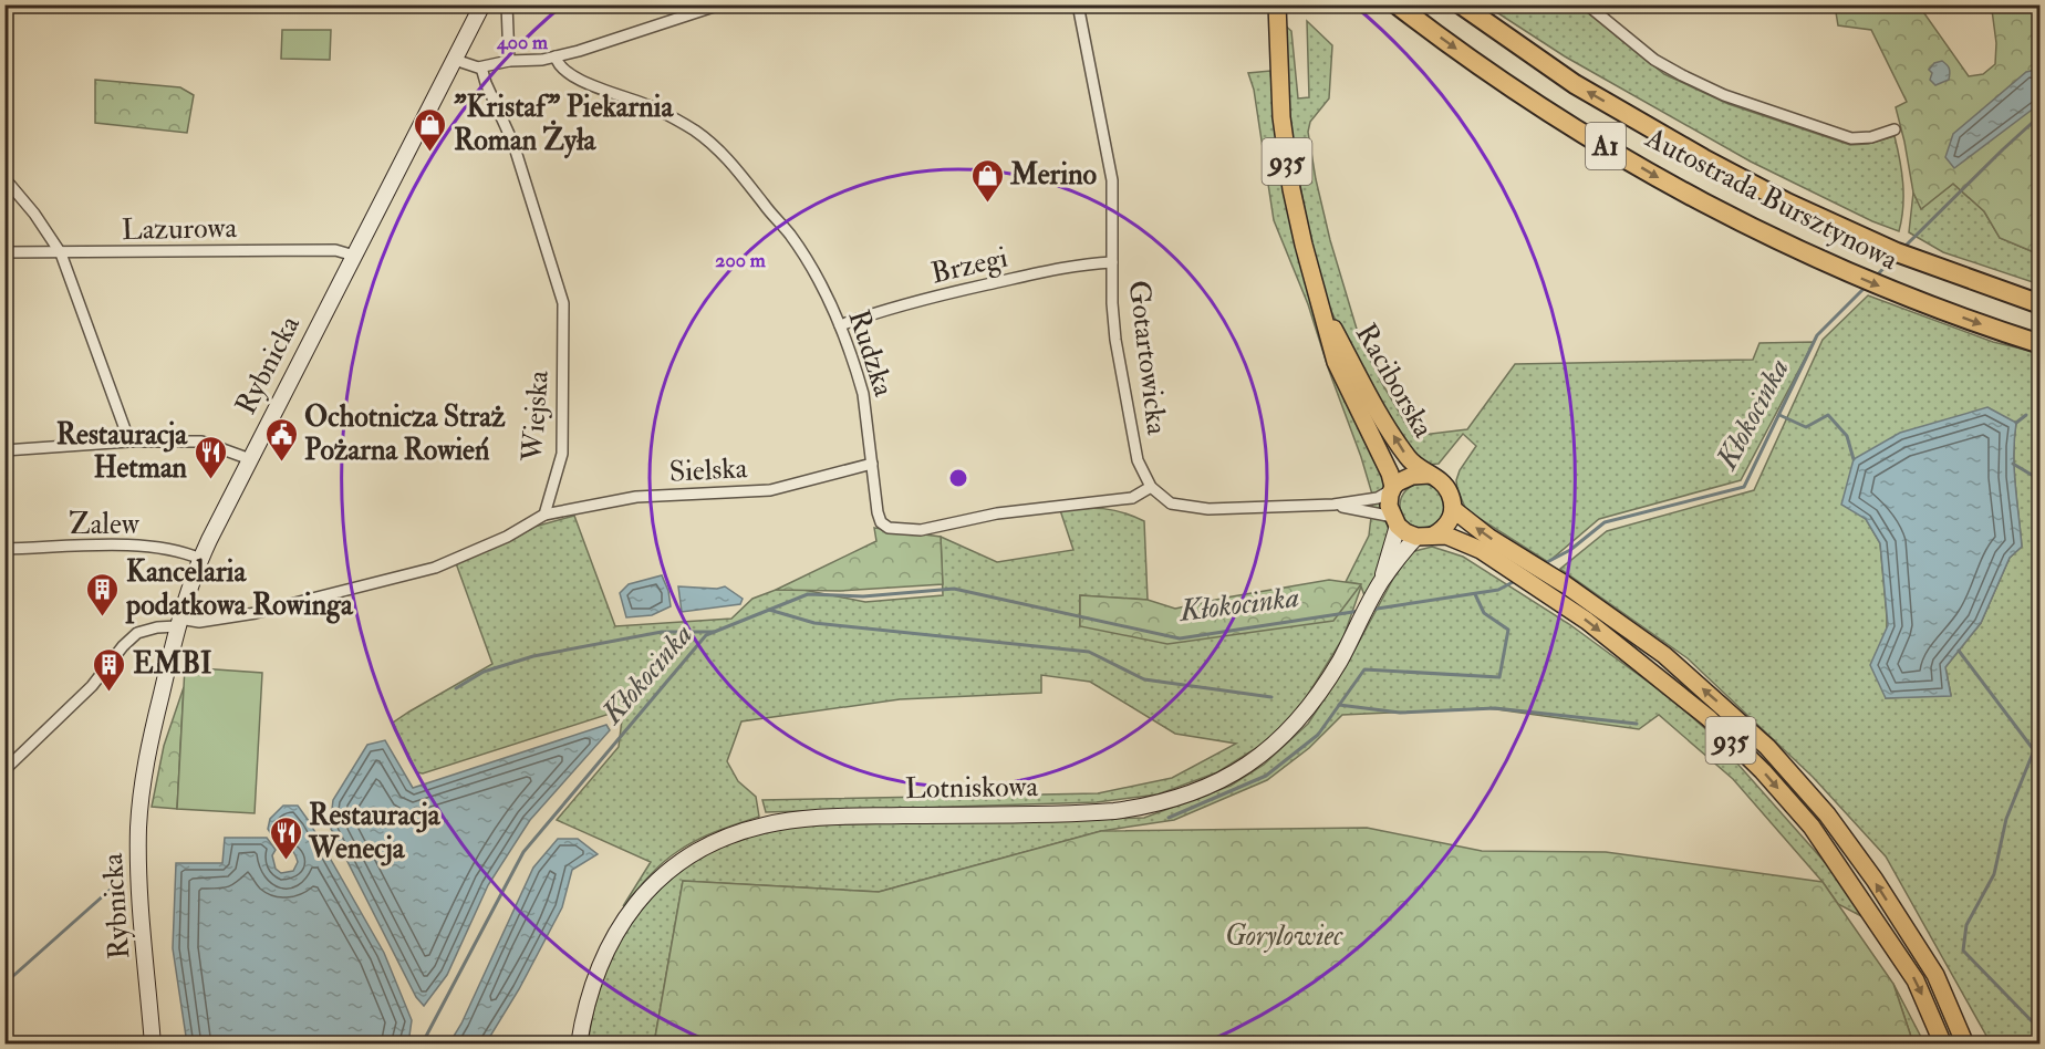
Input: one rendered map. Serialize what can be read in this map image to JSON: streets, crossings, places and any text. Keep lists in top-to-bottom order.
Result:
{
  "streets": {
    "highway": ["A1", "Autostrada Bursztynowa"],
    "main road": [
      "935",
      "Rybnicka",
      "Raciborska",
      "Lotniskowa"
    ],
    "street": [
      "Lazurowa",
      "Brzegi",
      "Rudzka",
      "Gotartowicka",
      "Wiejska",
      "Sielska",
      "Zalew"
    ]
  },
  "crossings": [
    ["935", "Raciborska"],
    ["935", "Lotniskowa"],
    ["Lazurowa", "Rybnicka"],
    ["Brzegi", "Rudzka"],
    ["Brzegi", "Gotartowicka"],
    ["Rudzka", "Gotartowicka"],
    ["Rudzka", "Sielska"],
    ["Rybnicka", "Zalew"],
    ["Raciborska", "Lotniskowa"],
    ["Wiejska", "Sielska"]
  ],
  "water": ["Kłokocinka"],
  "parks": ["Gorylowiec"],
  "places": {
    "shop": ["\"Kristaf\" Piekarnia Roman Żyła", "Merino"],
    "public building": ["Ochotnicza Straż Pożarna Rowień"],
    "restaurant": ["Restauracja Hetman", "Restauracja Wenecja"],
    "building": ["Kancelaria podatkowa Rowinga", "EMBI"]
  },
  "rings": ["400 m", "200 m"]
}
